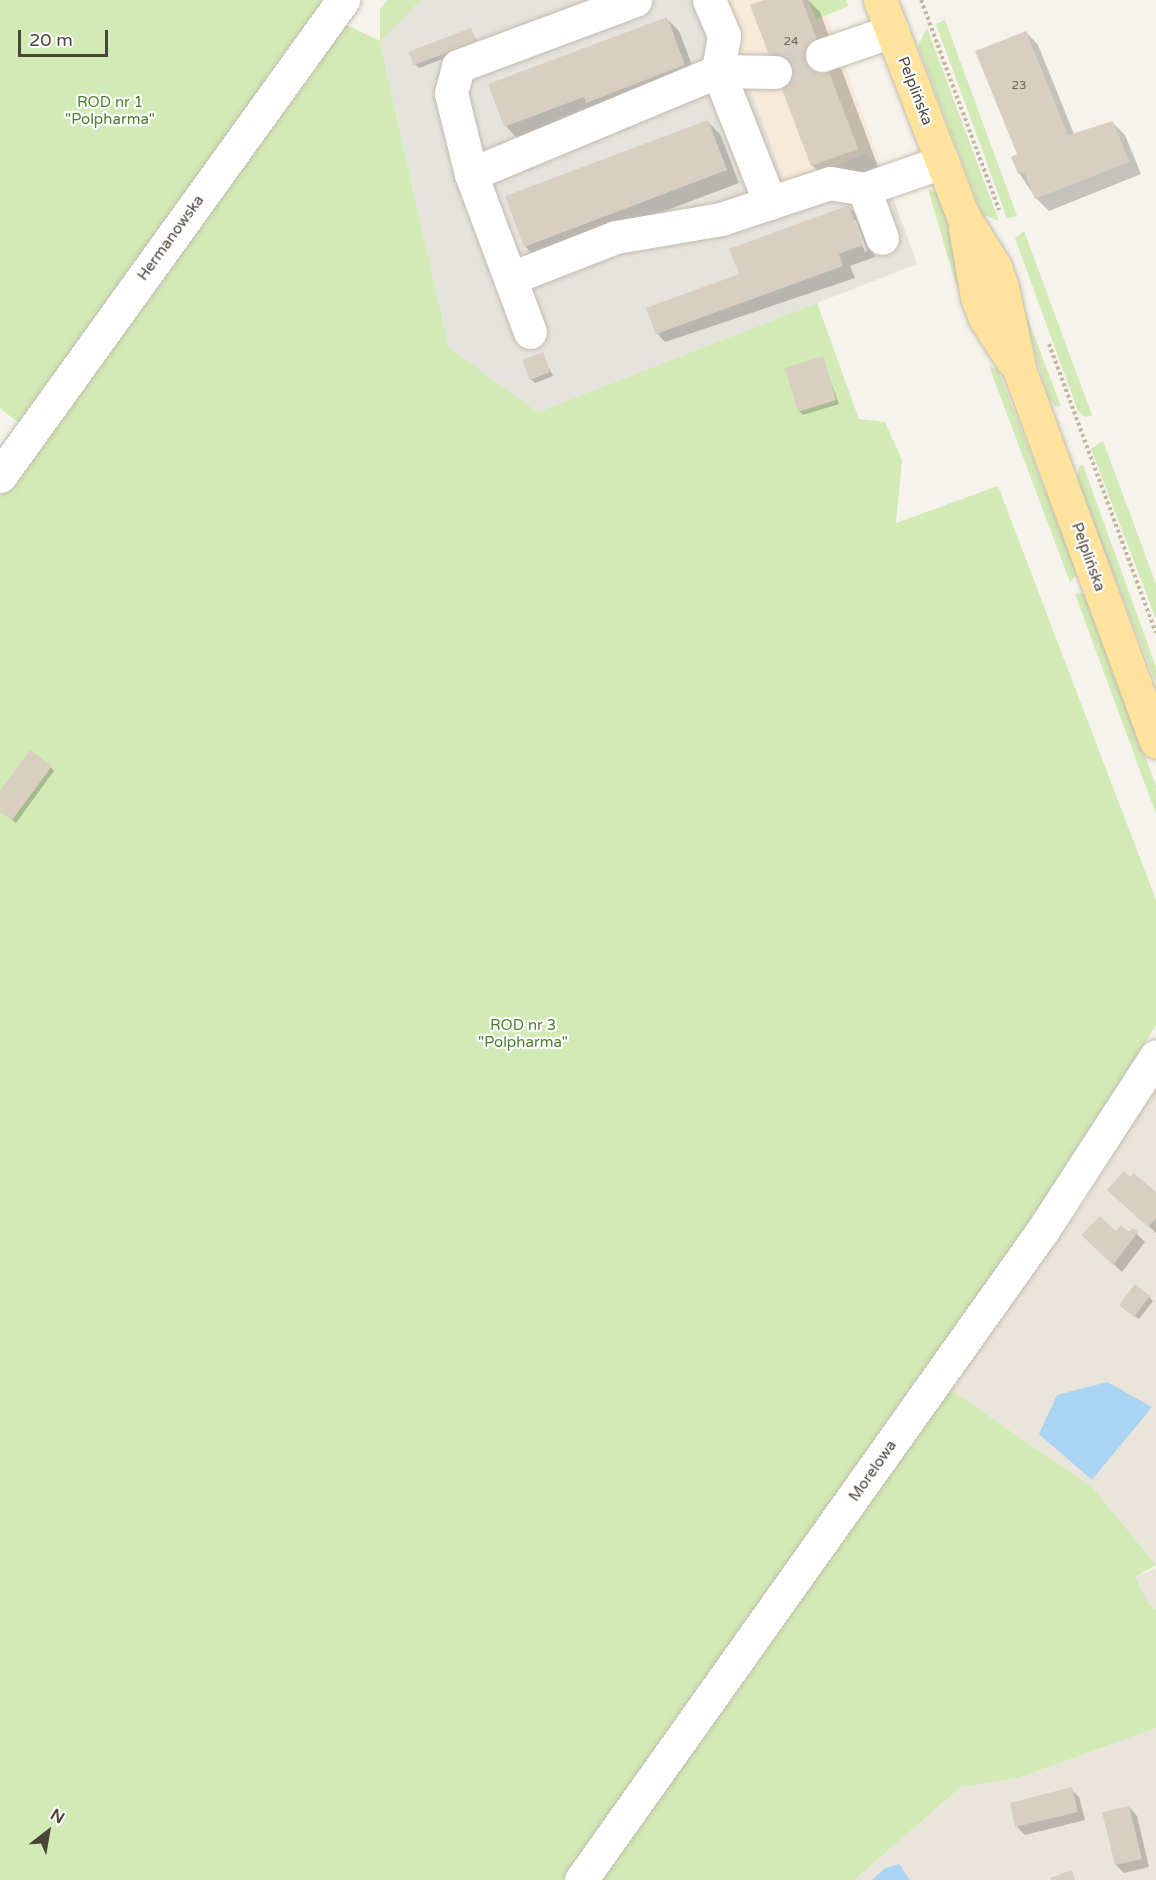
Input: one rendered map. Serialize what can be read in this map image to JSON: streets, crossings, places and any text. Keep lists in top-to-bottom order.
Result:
{
  "streets": {
    "main road": ["Pelplińska"],
    "street": ["Hermanowska", "Morelowa"]
  },
  "parks": ["ROD nr 1 \"Polpharma\"", "ROD nr 3 \"Polpharma\""],
  "house_numbers": ["24", "23"],
  "scale_bar": "20 m",
  "north": "top right"
}
